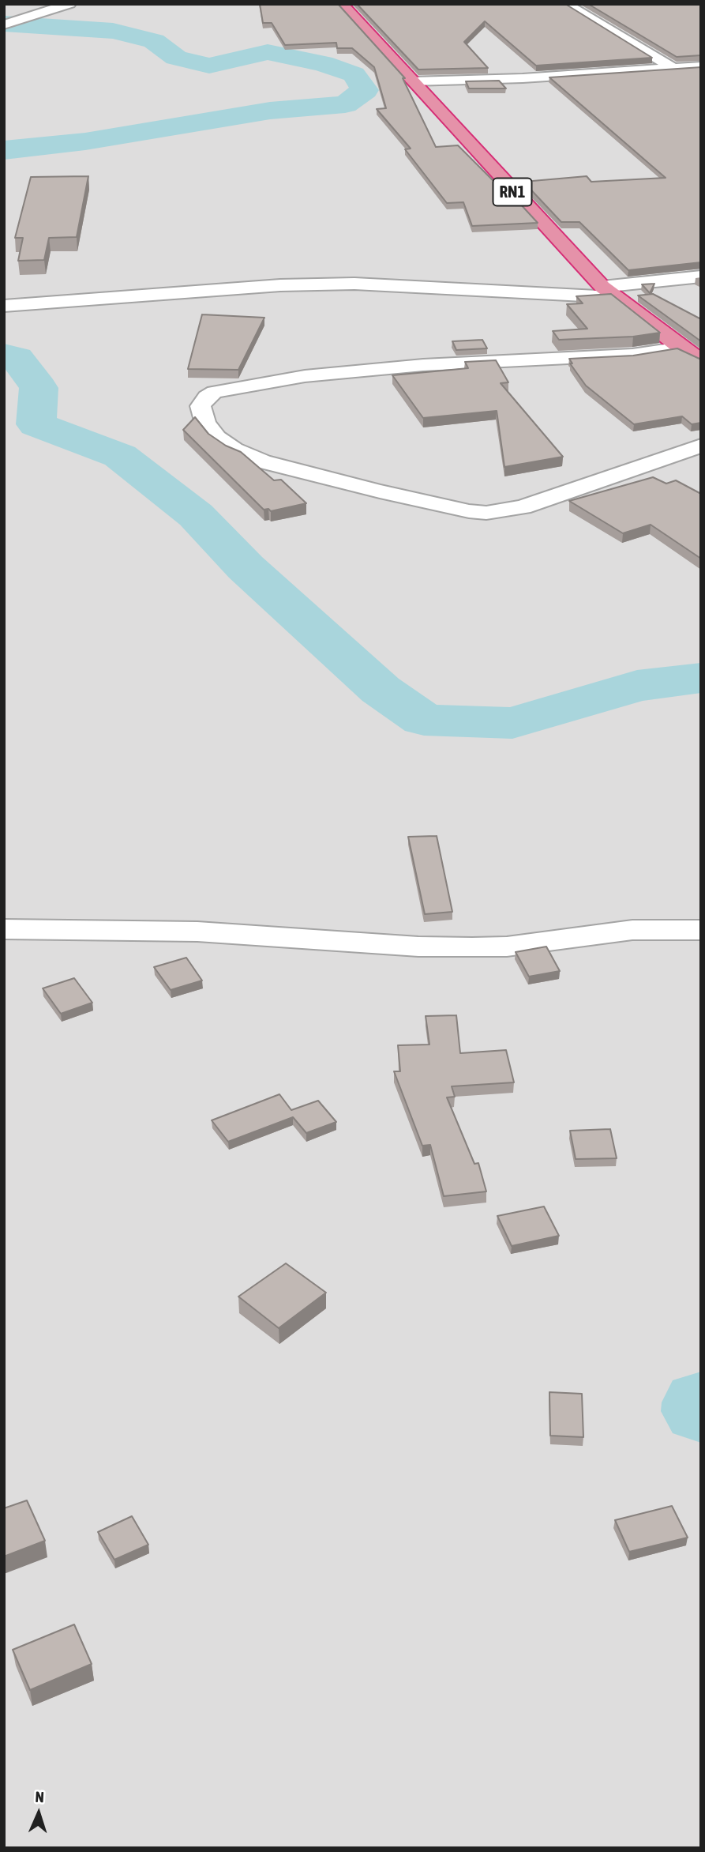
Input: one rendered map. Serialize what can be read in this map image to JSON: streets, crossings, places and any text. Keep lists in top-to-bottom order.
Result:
{
  "streets": {
    "highway": ["RN1"]
  },
  "north": "top"
}
